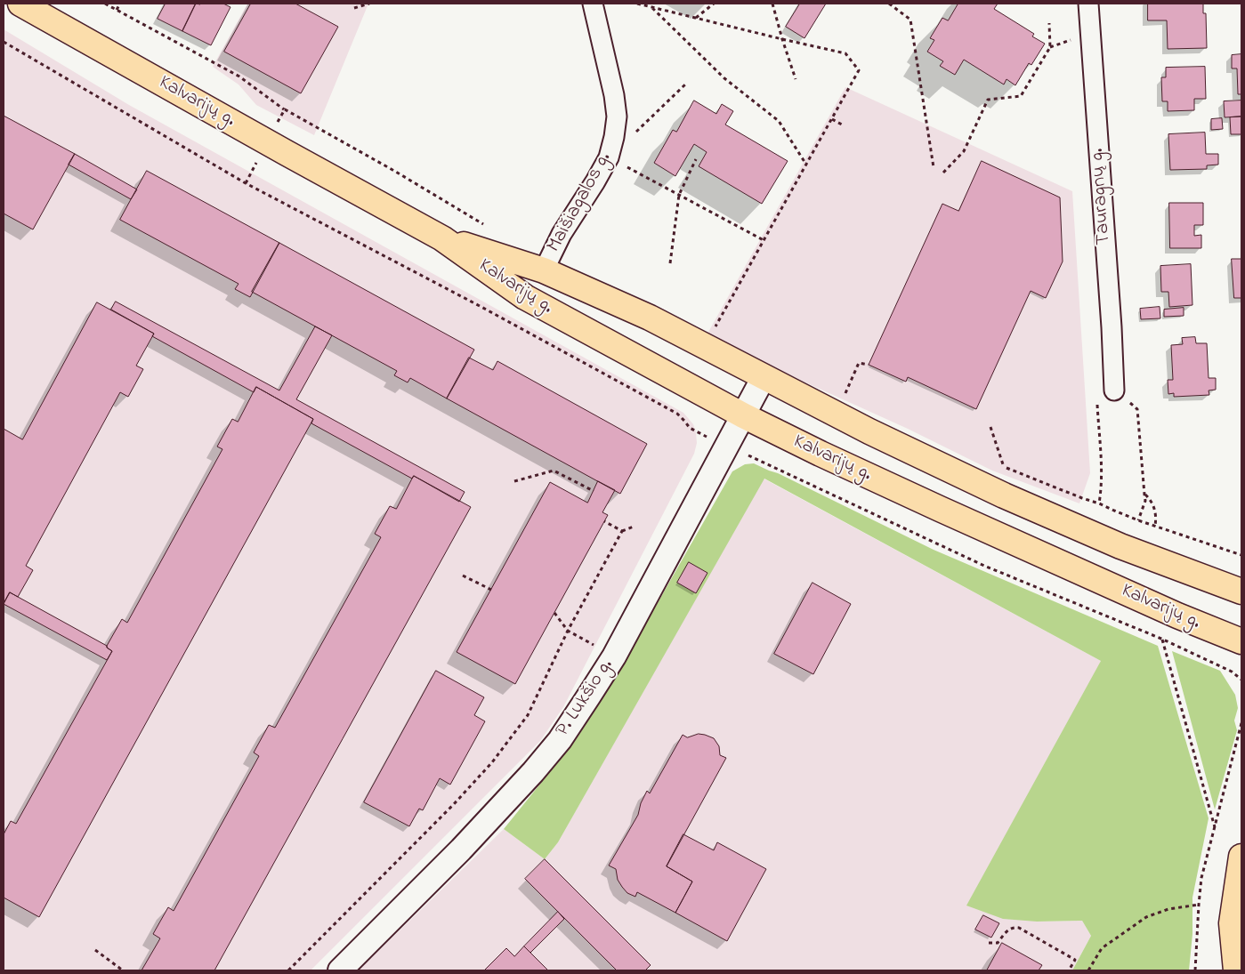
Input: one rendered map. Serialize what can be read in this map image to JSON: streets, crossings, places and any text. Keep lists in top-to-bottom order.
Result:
{
  "streets": {
    "main road": ["Kalvarijų g."],
    "street": ["Tauragnų g.", "Maišiagalos g.", "P. Lukšio g."]
  },
  "crossings": [
    ["Kalvarijų g.", "Maišiagalos g."],
    ["Kalvarijų g.", "P. Lukšio g."]
  ]
}
